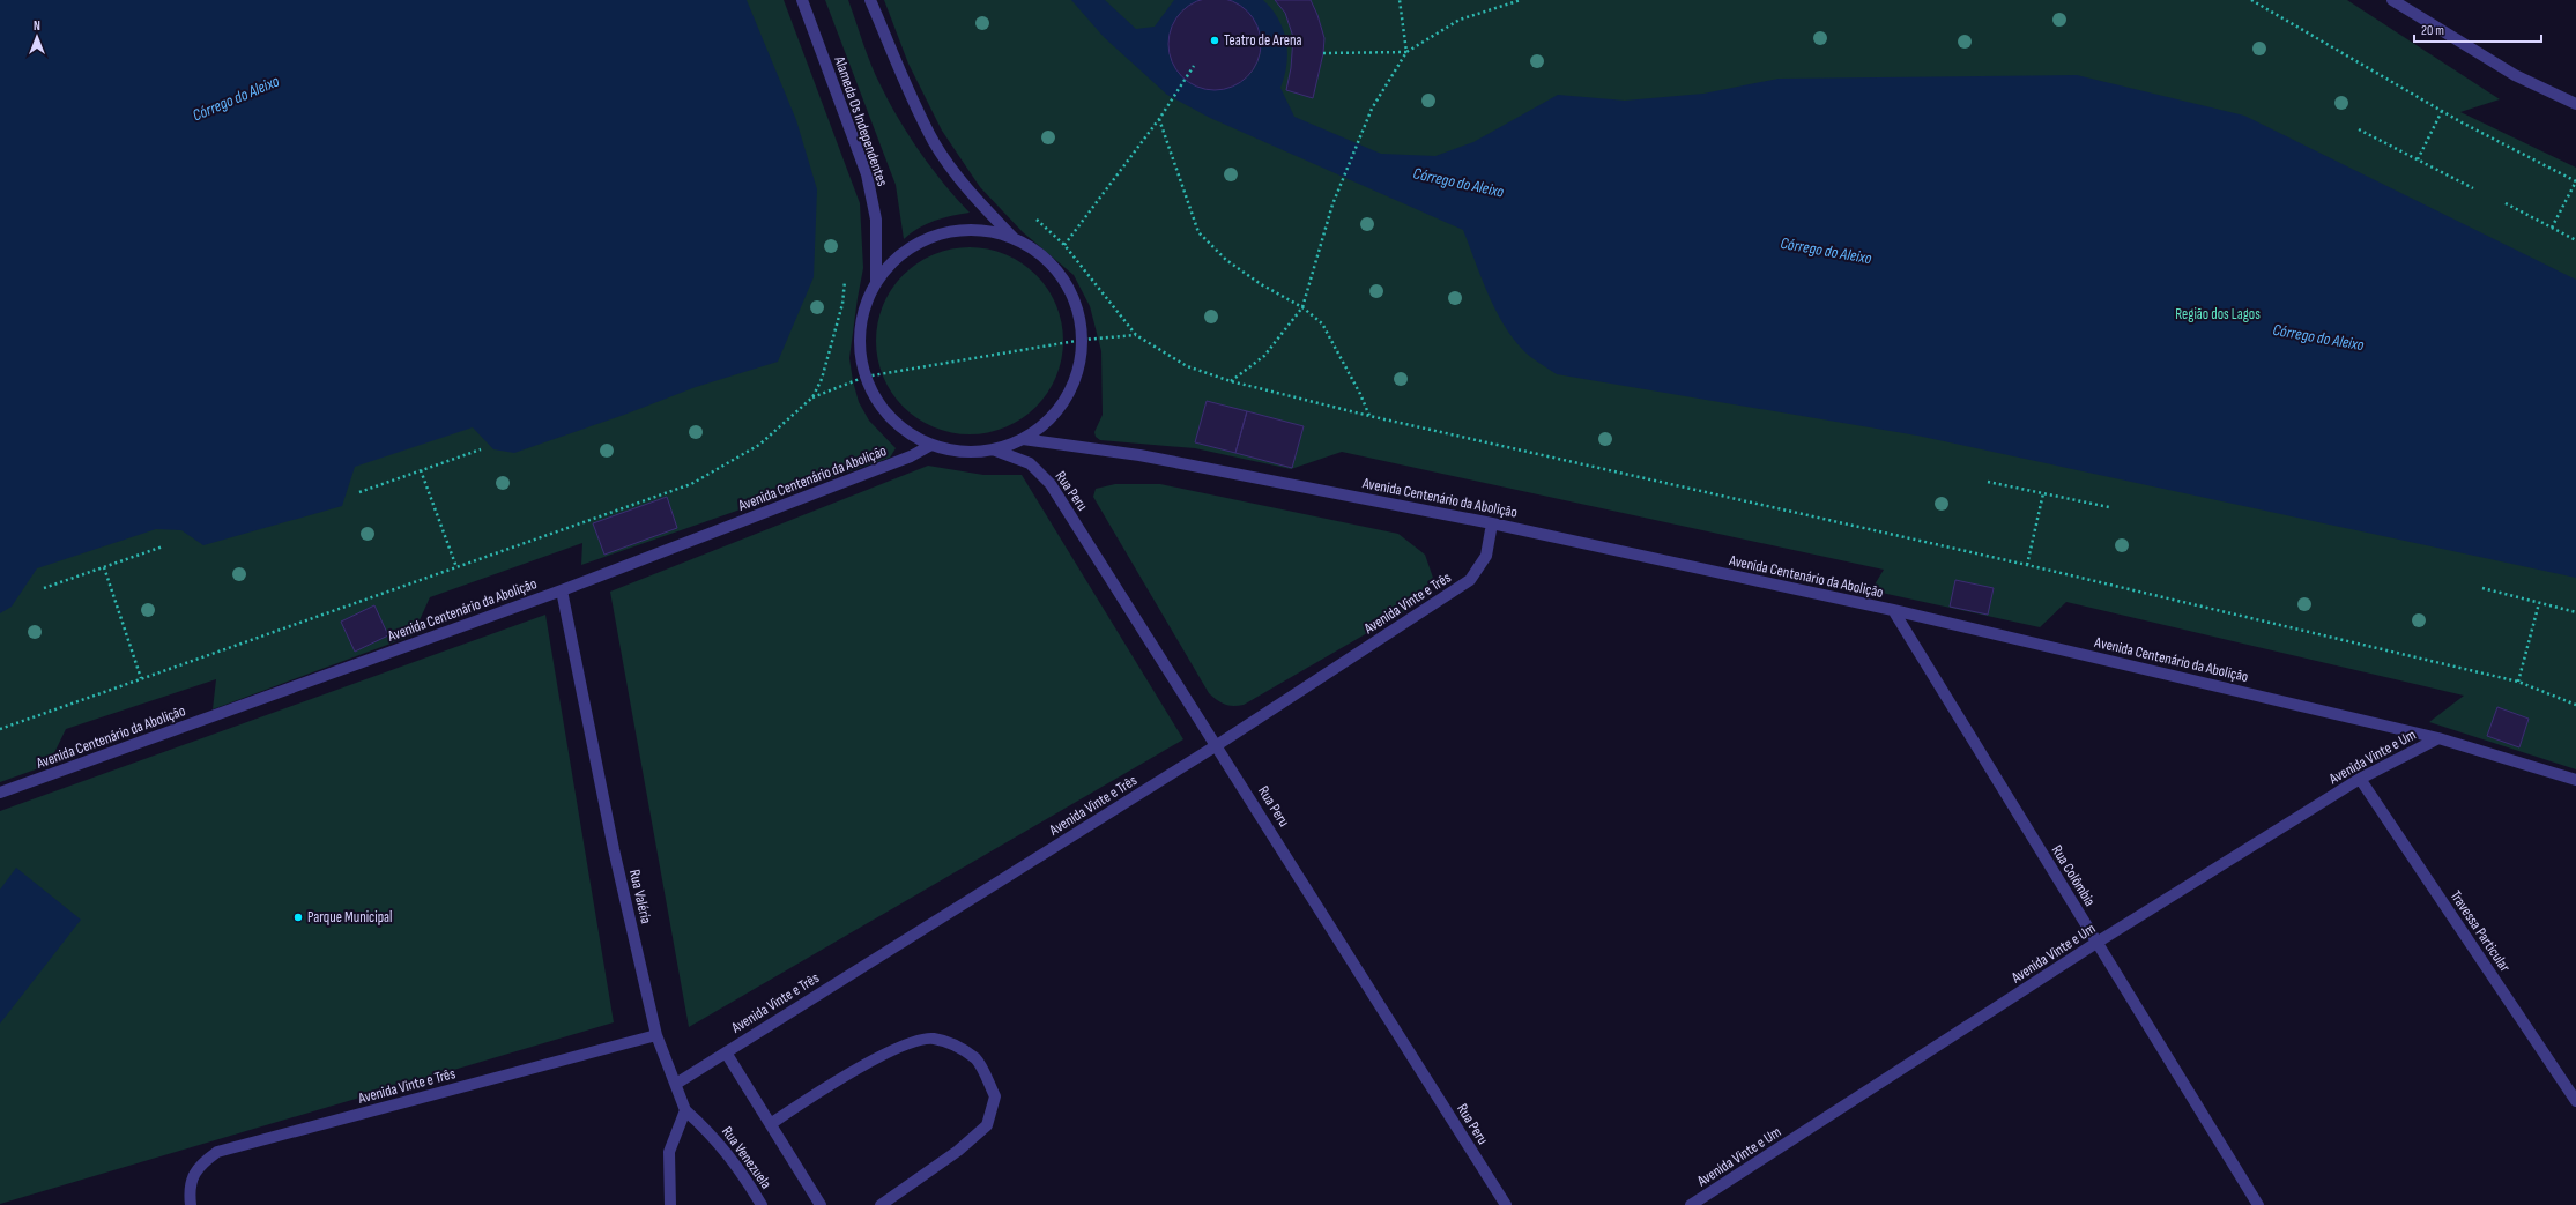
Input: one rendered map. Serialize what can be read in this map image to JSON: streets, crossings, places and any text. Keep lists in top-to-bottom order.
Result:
{
  "streets": {
    "street": [
      "Alameda Os Independentes",
      "Avenida Centenário da Abolição",
      "Rua Peru",
      "Avenida Vinte e Três",
      "Avenida Vinte e Um",
      "Rua Colômbia",
      "Rua Valéria",
      "Travessa Particular",
      "Rua Venezuela"
    ]
  },
  "crossings": [
    ["Avenida Centenário da Abolição", "Avenida Vinte e Três"],
    ["Avenida Centenário da Abolição", "Avenida Vinte e Um"],
    ["Avenida Centenário da Abolição", "Rua Colômbia"],
    ["Avenida Centenário da Abolição", "Rua Valéria"],
    ["Rua Peru", "Avenida Vinte e Três"],
    ["Avenida Vinte e Três", "Rua Valéria"],
    ["Avenida Vinte e Um", "Rua Colômbia"],
    ["Avenida Vinte e Um", "Travessa Particular"],
    ["Rua Valéria", "Rua Venezuela"]
  ],
  "water": ["Córrego do Aleixo"],
  "parks": ["Região dos Lagos"],
  "places": ["Teatro de Arena", "Parque Municipal"],
  "scale_bar": "20 m",
  "north": "top"
}
